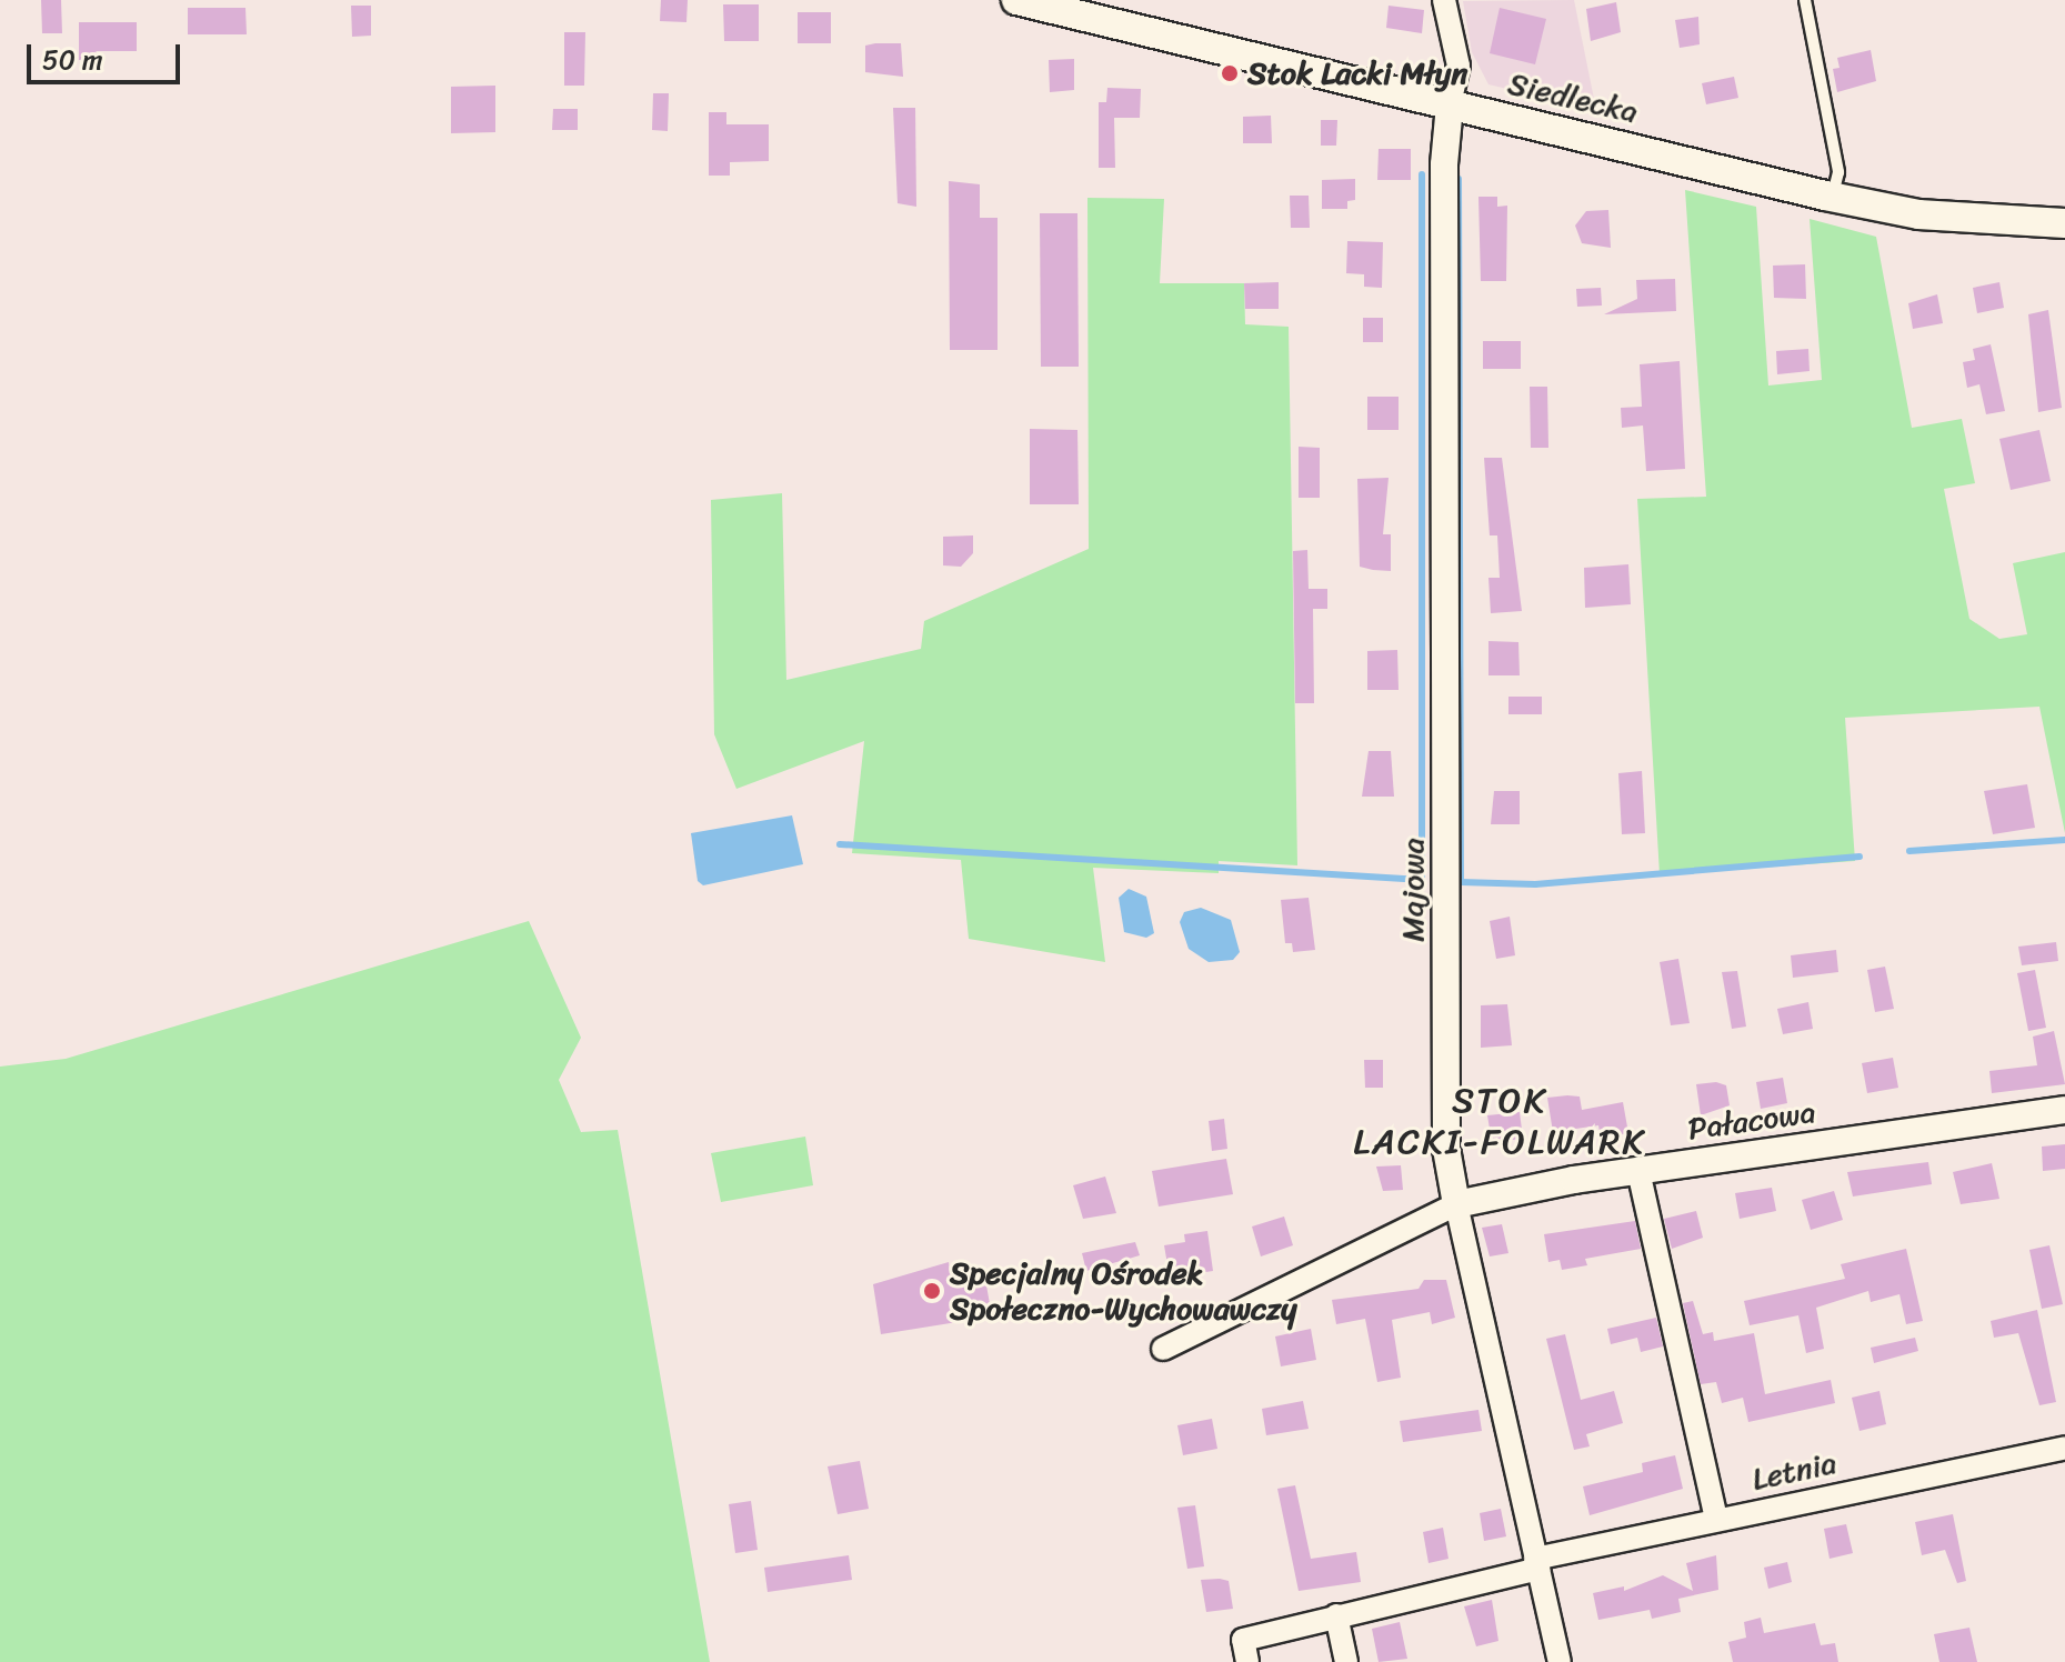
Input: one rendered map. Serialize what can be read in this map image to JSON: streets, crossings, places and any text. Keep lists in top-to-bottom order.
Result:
{
  "streets": {
    "main road": ["Siedlecka"],
    "street": ["Majowa", "Pałacowa", "Letnia"]
  },
  "crossings": [
    ["Siedlecka", "Majowa"],
    ["Majowa", "Pałacowa"],
    ["Majowa", "Letnia"]
  ],
  "districts": ["STOK LACKI-FOLWARK"],
  "places": ["Stok Lacki Młyn", "Specjalny Ośrodek Społeczno-Wychowawczy"],
  "scale_bar": "50 m"
}
